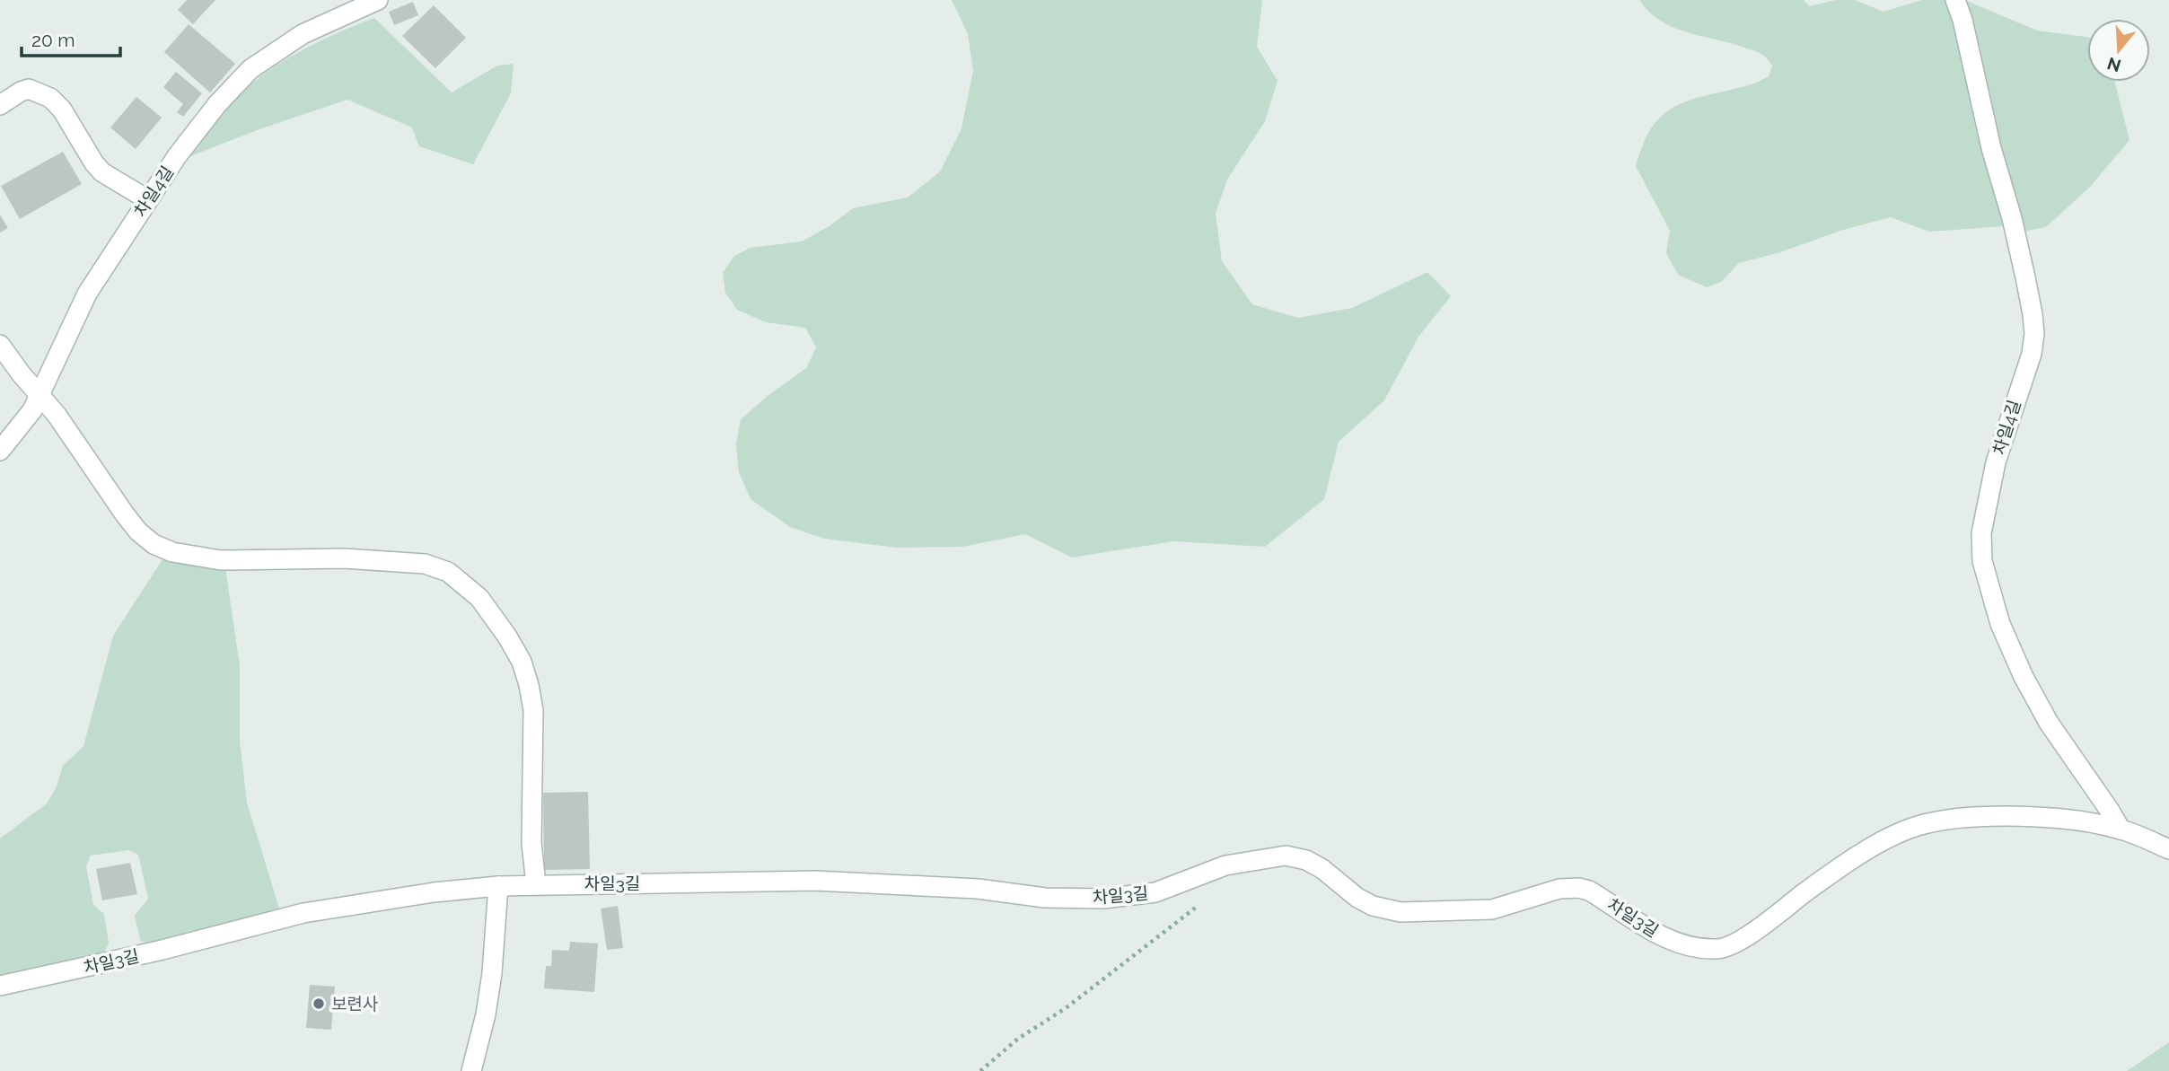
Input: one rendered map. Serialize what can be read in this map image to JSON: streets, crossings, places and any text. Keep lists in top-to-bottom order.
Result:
{
  "streets": {
    "street": ["차일4길", "차일3길"]
  },
  "crossings": [
    ["차일4길", "차일3길"]
  ],
  "places": ["보련사"],
  "scale_bar": "20 m",
  "north": "bottom"
}
